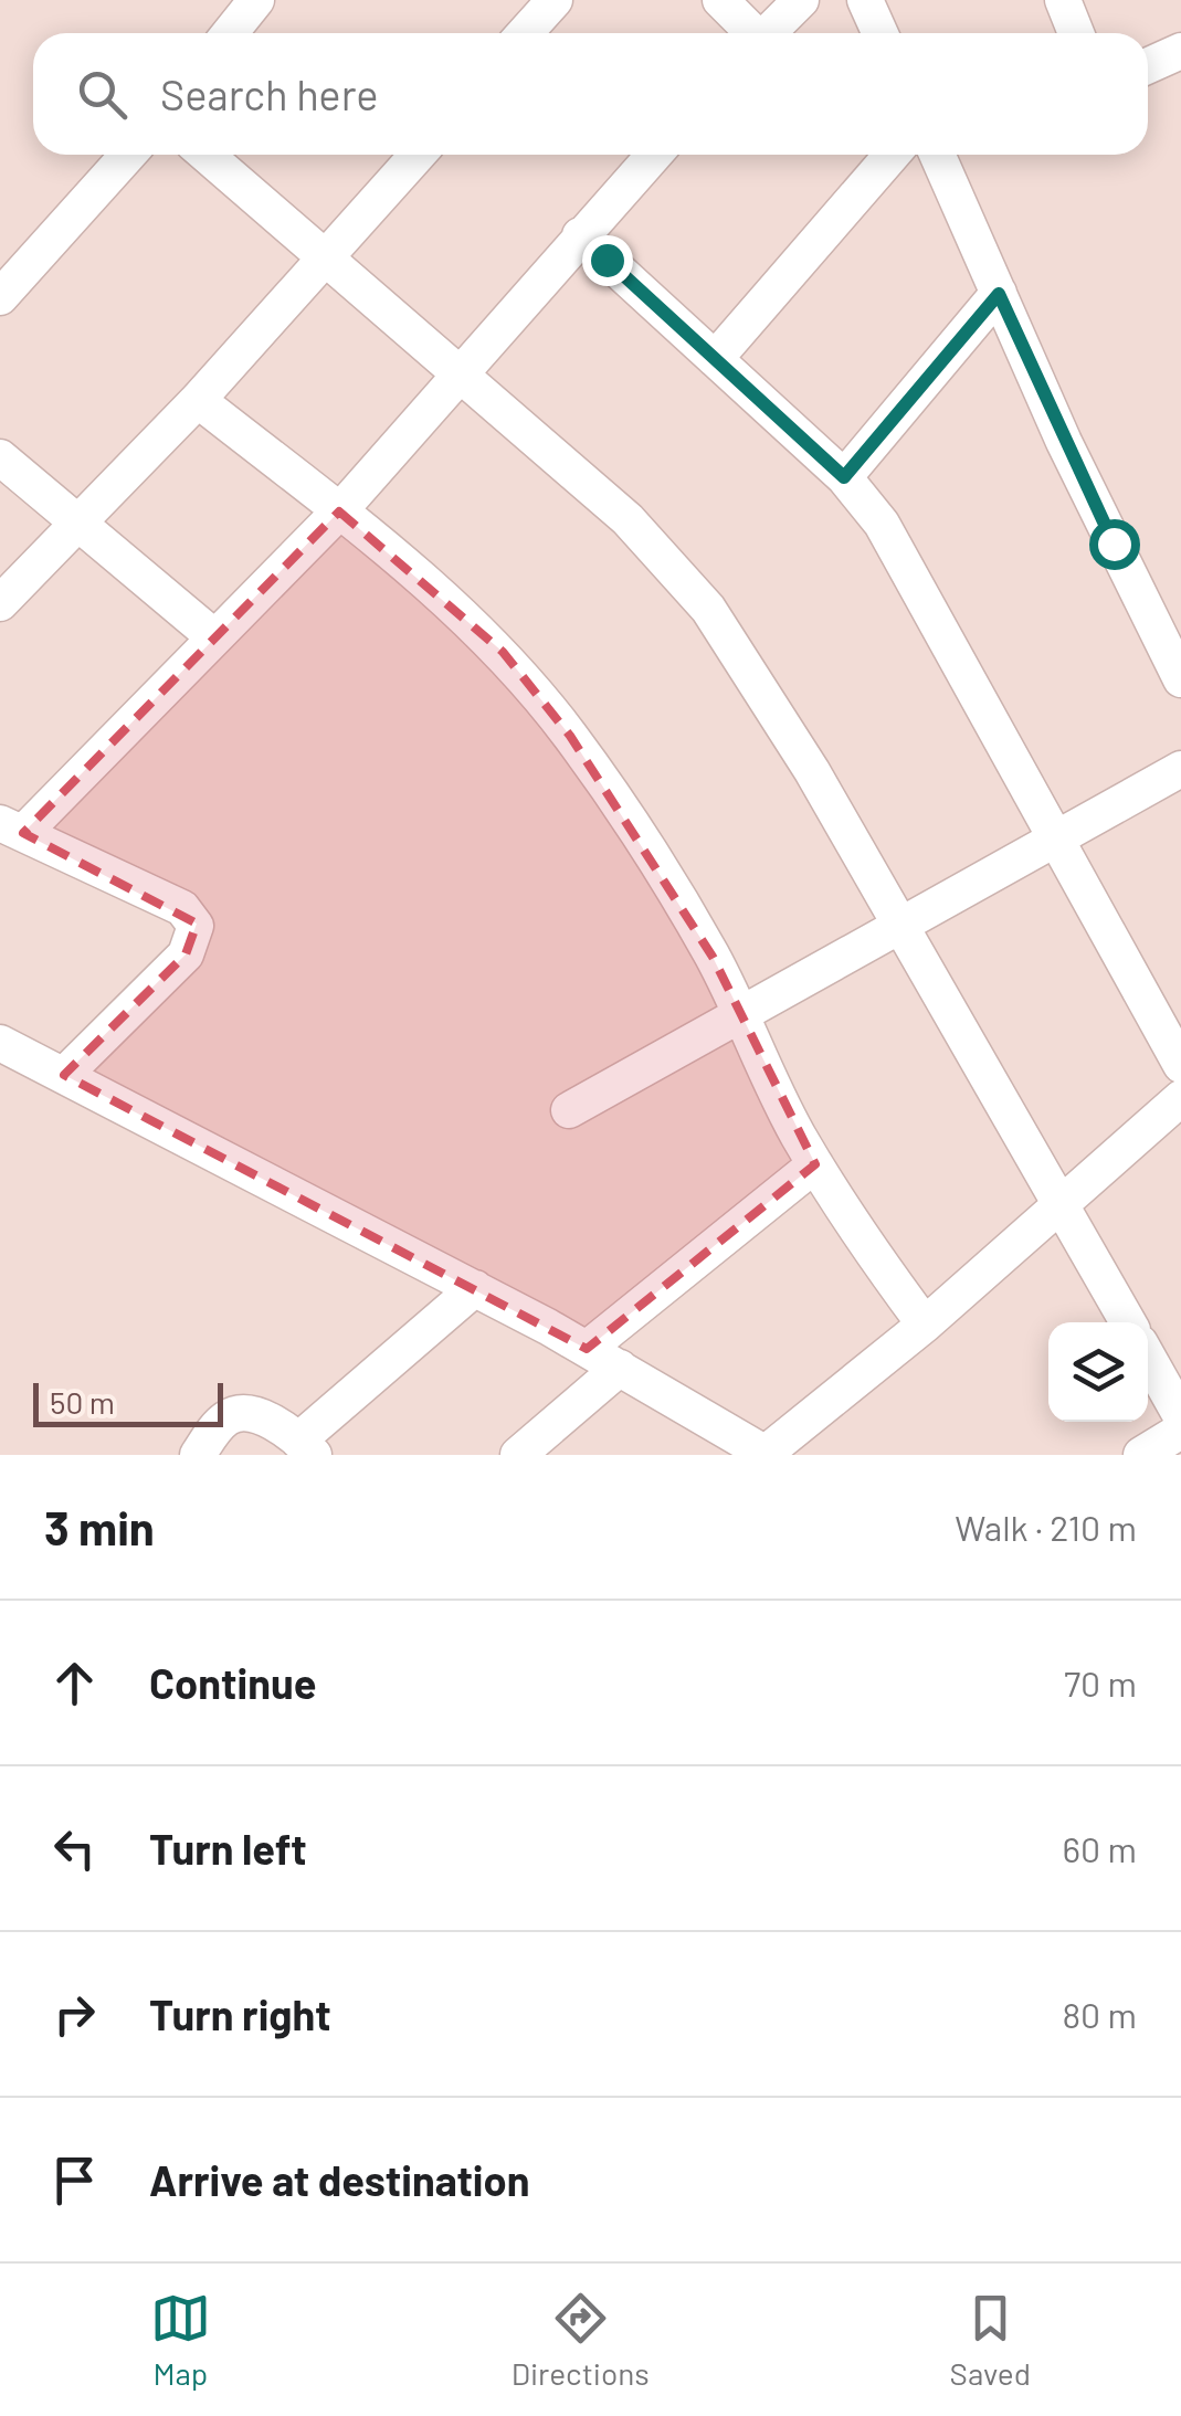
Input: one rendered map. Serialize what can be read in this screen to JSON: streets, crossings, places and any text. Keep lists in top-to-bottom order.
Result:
{
  "scale_bar": "50 m",
  "page": {
    "search": "Search here",
    "scale": "50 m",
    "heading": ["3 min", "Walk · 210 m"],
    "list": [
      ["Continue", "70 m"],
      ["Turn left", "60 m"],
      ["Turn right", "80 m"],
      "Arrive at destination"
    ],
    "nav": ["Map", "Directions", "Saved"]
  }
}
